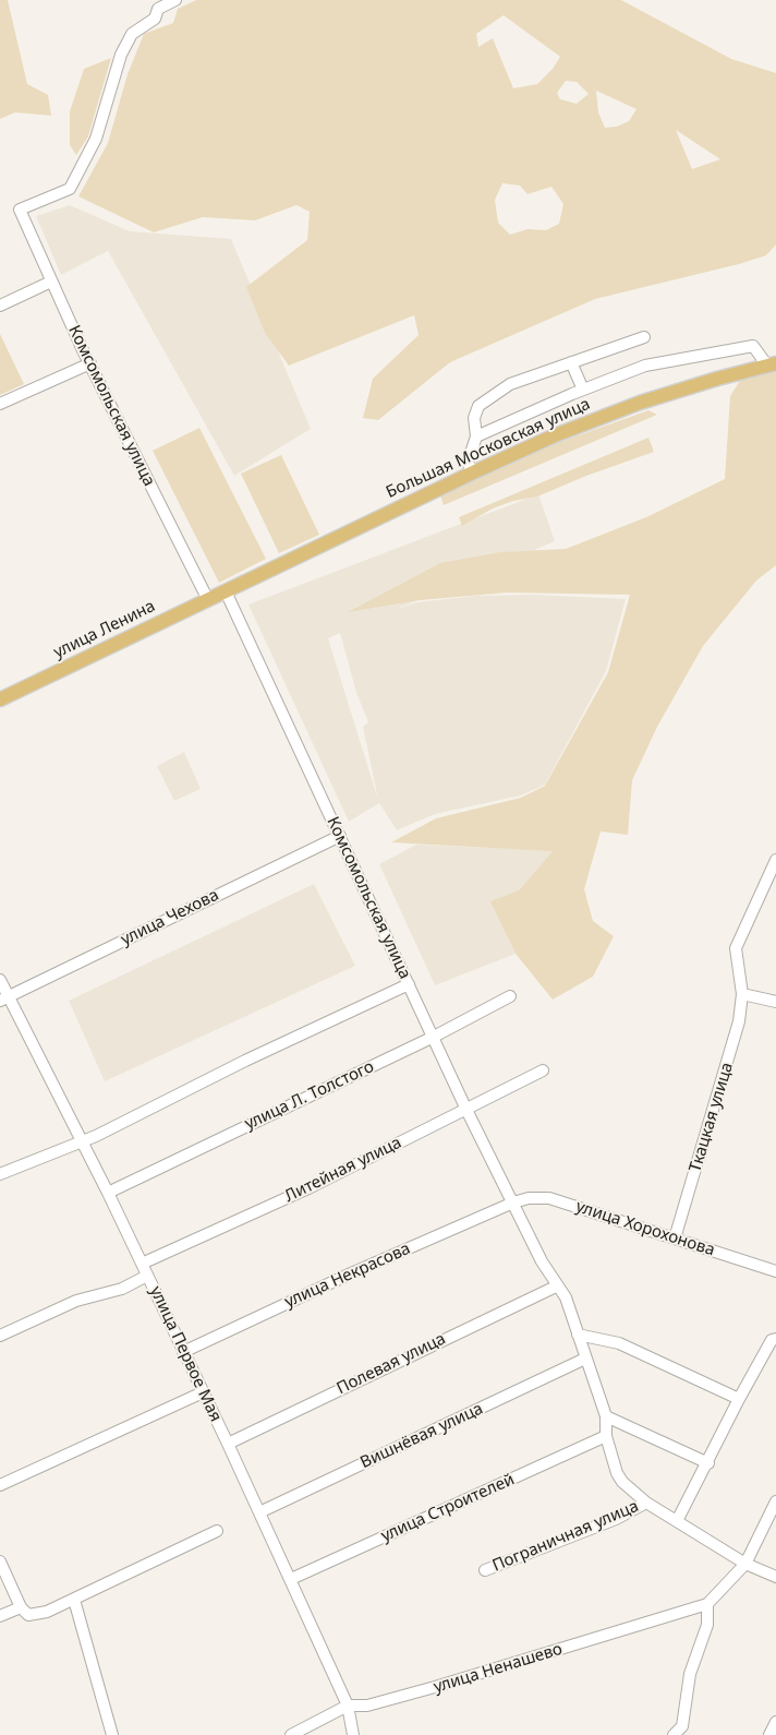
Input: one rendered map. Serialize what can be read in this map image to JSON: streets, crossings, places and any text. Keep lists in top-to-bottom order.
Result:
{
  "streets": {
    "main road": ["Большая Московская улица", "улица Ленина"],
    "street": [
      "Комсомольская улица",
      "улица Чехова",
      "улица Л. Толстого",
      "Ткацкая улица",
      "Литейная улица",
      "улица Хорохонова",
      "улица Некрасова",
      "улица Первое Мая",
      "Полевая улица",
      "Вишнёвая улица",
      "улица Строителей",
      "Пограничная улица",
      "улица Ненашево"
    ]
  },
  "crossings": [
    ["Комсомольская улица", "Большая Московская улица"],
    ["Комсомольская улица", "улица Ленина"],
    ["Комсомольская улица", "улица Чехова"],
    ["Комсомольская улица", "улица Л. Толстого"],
    ["Комсомольская улица", "Литейная улица"],
    ["Комсомольская улица", "улица Хорохонова"],
    ["Комсомольская улица", "улица Некрасова"],
    ["Комсомольская улица", "Полевая улица"],
    ["Комсомольская улица", "Вишнёвая улица"],
    ["Комсомольская улица", "улица Строителей"],
    ["Комсомольская улица", "Пограничная улица"],
    ["Большая Московская улица", "улица Ленина"],
    ["улица Чехова", "улица Первое Мая"],
    ["улица Л. Толстого", "улица Первое Мая"],
    ["Ткацкая улица", "улица Хорохонова"],
    ["Литейная улица", "улица Первое Мая"],
    ["улица Хорохонова", "улица Некрасова"],
    ["улица Некрасова", "улица Первое Мая"],
    ["улица Первое Мая", "Полевая улица"],
    ["улица Первое Мая", "Вишнёвая улица"],
    ["улица Первое Мая", "улица Строителей"],
    ["улица Первое Мая", "улица Ненашево"]
  ]
}
